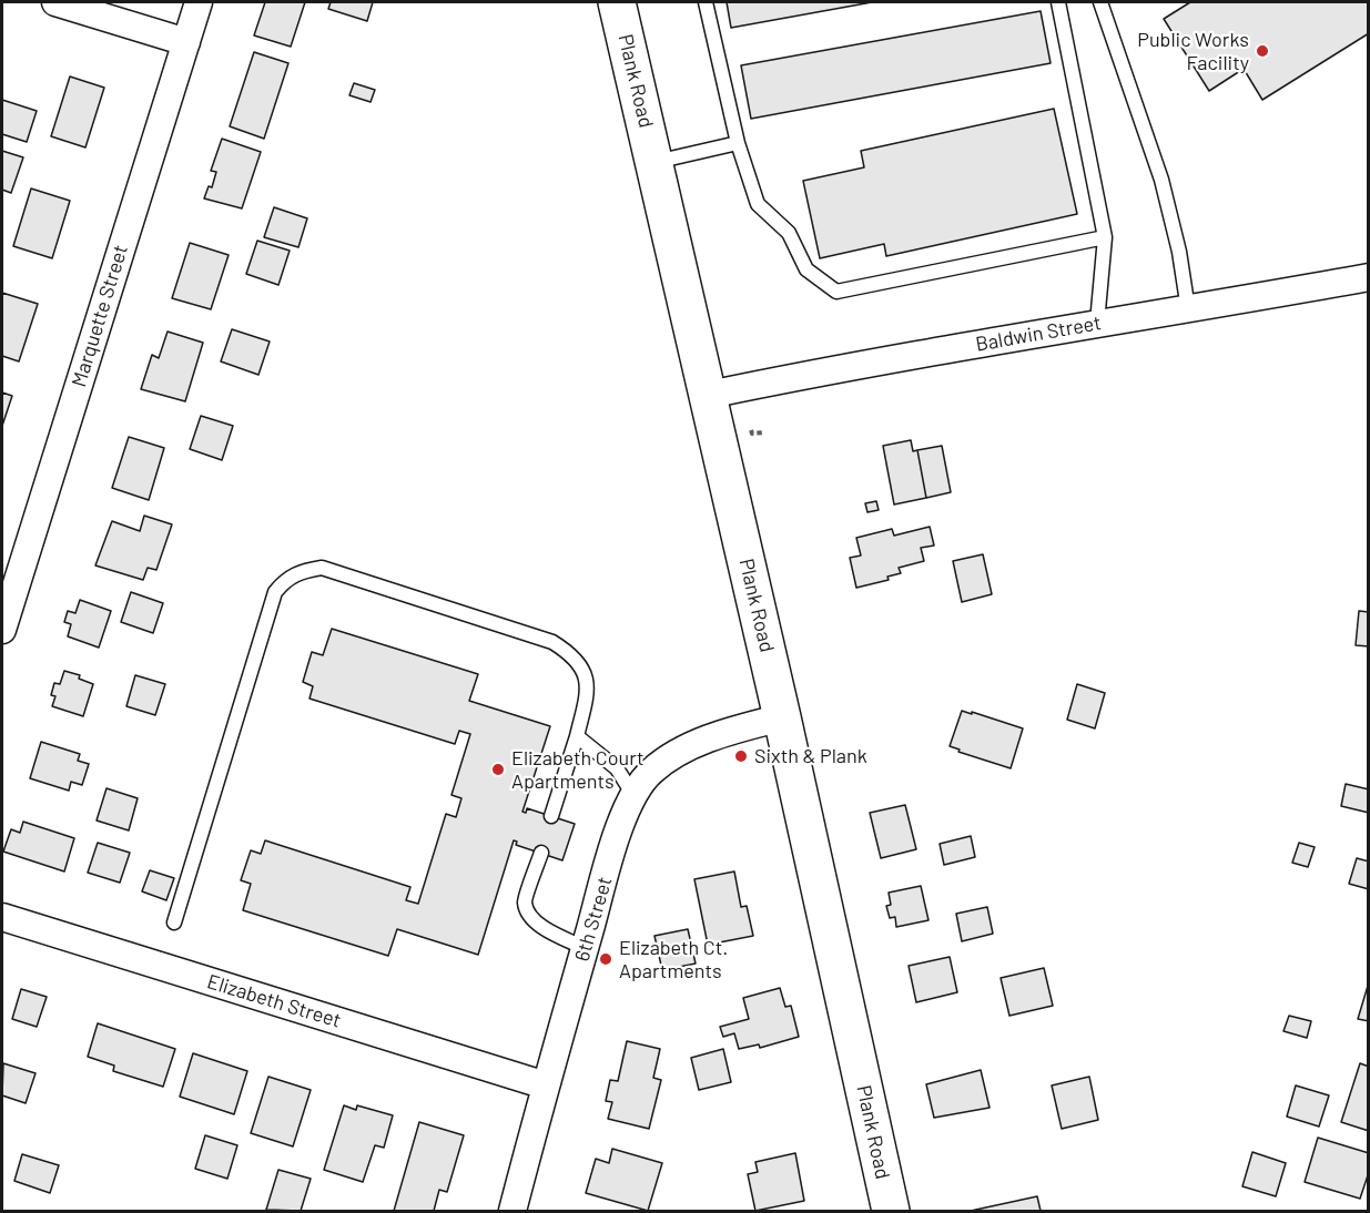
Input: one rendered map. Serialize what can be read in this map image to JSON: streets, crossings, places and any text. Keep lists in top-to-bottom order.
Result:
{
  "streets": {
    "main road": ["Plank Road"],
    "street": [
      "Marquette Street",
      "Baldwin Street",
      "6th Street",
      "Elizabeth Street"
    ]
  },
  "crossings": [
    ["Plank Road", "Baldwin Street"],
    ["Plank Road", "6th Street"],
    ["6th Street", "Elizabeth Street"]
  ],
  "places": [
    "Public Works Facility",
    "Sixth & Plank",
    "Elizabeth Court Apartments",
    "Elizabeth Ct. Apartments"
  ]
}
